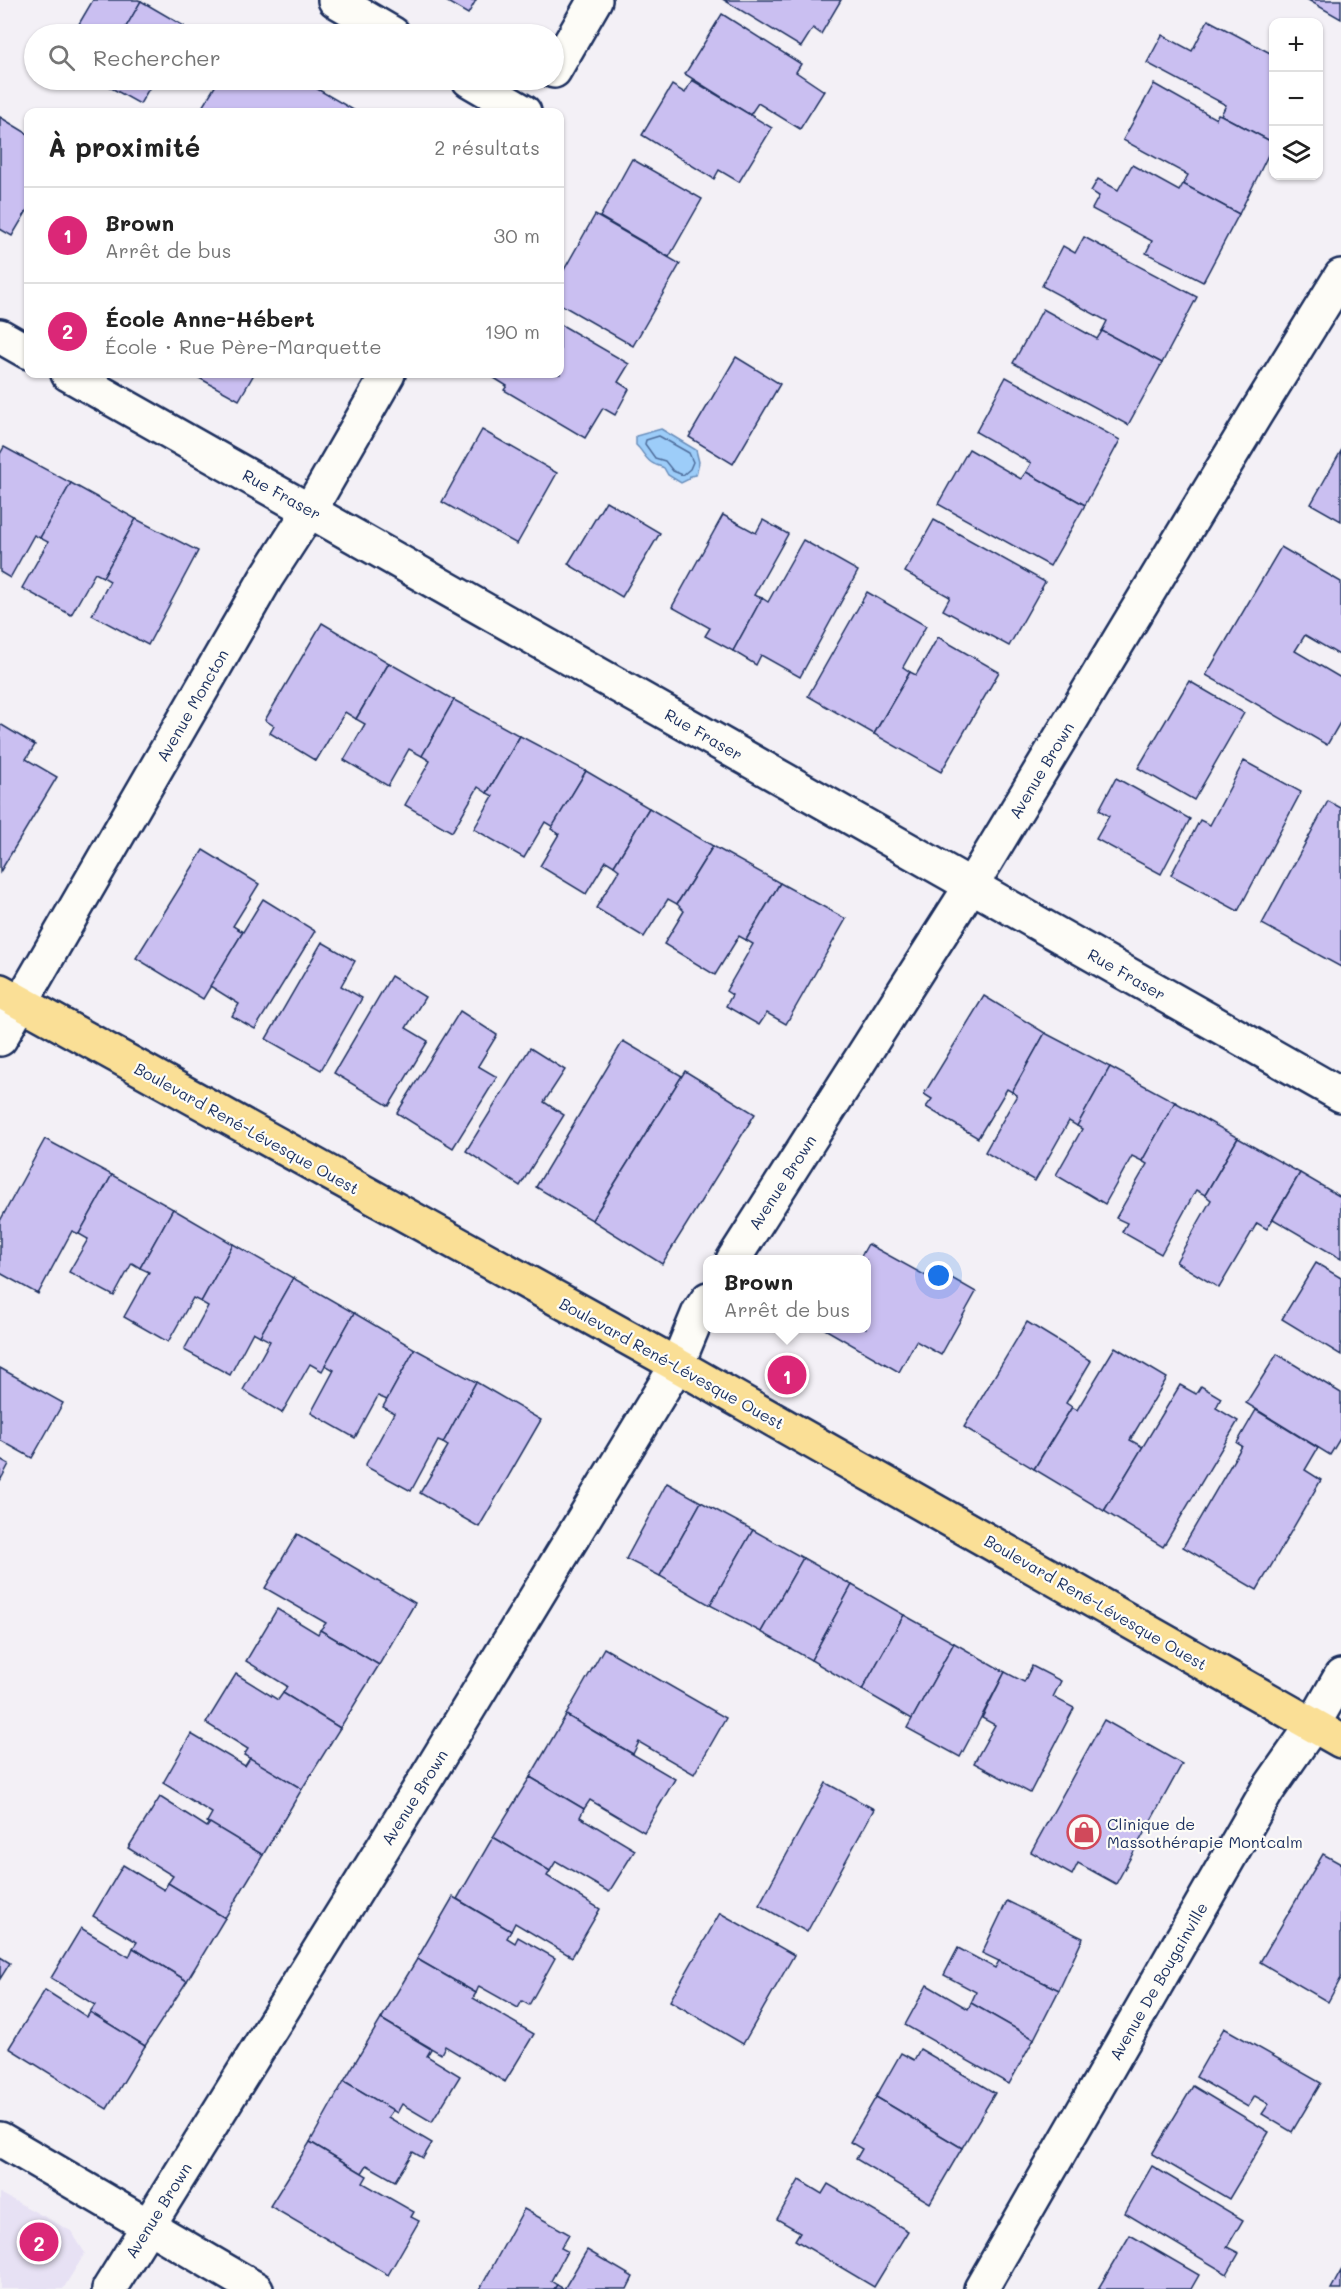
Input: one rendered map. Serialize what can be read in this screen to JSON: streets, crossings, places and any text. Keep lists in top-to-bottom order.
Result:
{
  "streets": {
    "main road": ["Boulevard René-Lévesque Ouest"],
    "street": [
      "Rue Fraser",
      "Avenue Moncton",
      "Avenue Brown",
      "Avenue De Bougainville"
    ]
  },
  "crossings": [
    ["Rue Fraser", "Avenue Moncton"],
    ["Rue Fraser", "Avenue Brown"],
    ["Avenue Moncton", "Boulevard René-Lévesque Ouest"],
    ["Avenue Brown", "Boulevard René-Lévesque Ouest"],
    ["Boulevard René-Lévesque Ouest", "Avenue De Bougainville"]
  ],
  "places": {
    "shop": ["Clinique de Massothérapie Montcalm"]
  },
  "page": {
    "map_buttons": ["+", "−"],
    "search": "Rechercher",
    "heading": ["À proximité", "2 résultats"],
    "list": [
      {
        "mark": "1",
        "name": "Brown",
        "note": "Arrêt de bus",
        "value": "30 m"
      },
      {
        "mark": "2",
        "name": "École Anne-Hébert",
        "note": "École · Rue Père-Marquette",
        "value": "190 m"
      }
    ],
    "popup": ["Brown", "Arrêt de bus"],
    "pins": ["1", "2"]
  }
}
